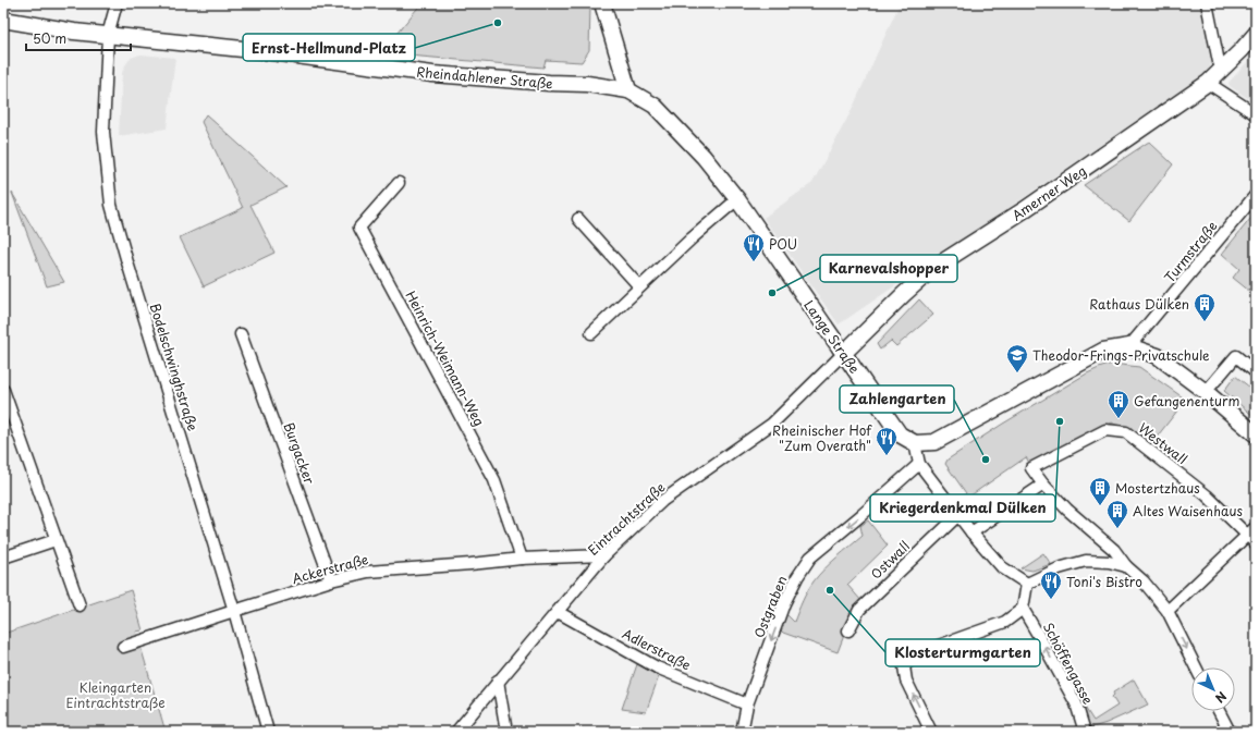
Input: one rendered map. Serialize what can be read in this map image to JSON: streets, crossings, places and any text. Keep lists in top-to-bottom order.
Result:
{
  "streets": {
    "main road": ["Rheindahlener Straße", "Amerner Weg", "Lange Straße"],
    "street": [
      "Turmstraße",
      "Heinrich-Weimann-Weg",
      "Bodelschwinghstraße",
      "Westwall",
      "Burgacker",
      "Eintrachtstraße",
      "Ostwall",
      "Ackerstraße",
      "Ostgraben",
      "Adlerstraße",
      "Schöffengasse"
    ]
  },
  "crossings": [
    ["Rheindahlener Straße", "Lange Straße"],
    ["Rheindahlener Straße", "Bodelschwinghstraße"],
    ["Amerner Weg", "Lange Straße"],
    ["Amerner Weg", "Eintrachtstraße"],
    ["Lange Straße", "Eintrachtstraße"],
    ["Heinrich-Weimann-Weg", "Ackerstraße"],
    ["Bodelschwinghstraße", "Ackerstraße"],
    ["Burgacker", "Ackerstraße"],
    ["Eintrachtstraße", "Ackerstraße"],
    ["Eintrachtstraße", "Adlerstraße"],
    ["Ostgraben", "Adlerstraße"]
  ],
  "one_way": ["Ostgraben", "Schöffengasse"],
  "parks": ["Kleingarten Eintrachtstraße"],
  "places": {
    "other": [
      "Ernst-Hellmund-Platz",
      "Karnevalshopper",
      "Kriegerdenkmal Dülken",
      "Zahlengarten",
      "Klosterturmgarten"
    ],
    "restaurant": ["POU", "Rheinischer Hof \"Zum Overath\"", "Toni's Bistro"],
    "building": [
      "Rathaus Dülken",
      "Gefangenenturm",
      "Mostertzhaus",
      "Altes Waisenhaus"
    ],
    "school or university": ["Theodor-Frings-Privatschule"]
  },
  "scale_bar": "50 m",
  "north": "bottom right"
}
